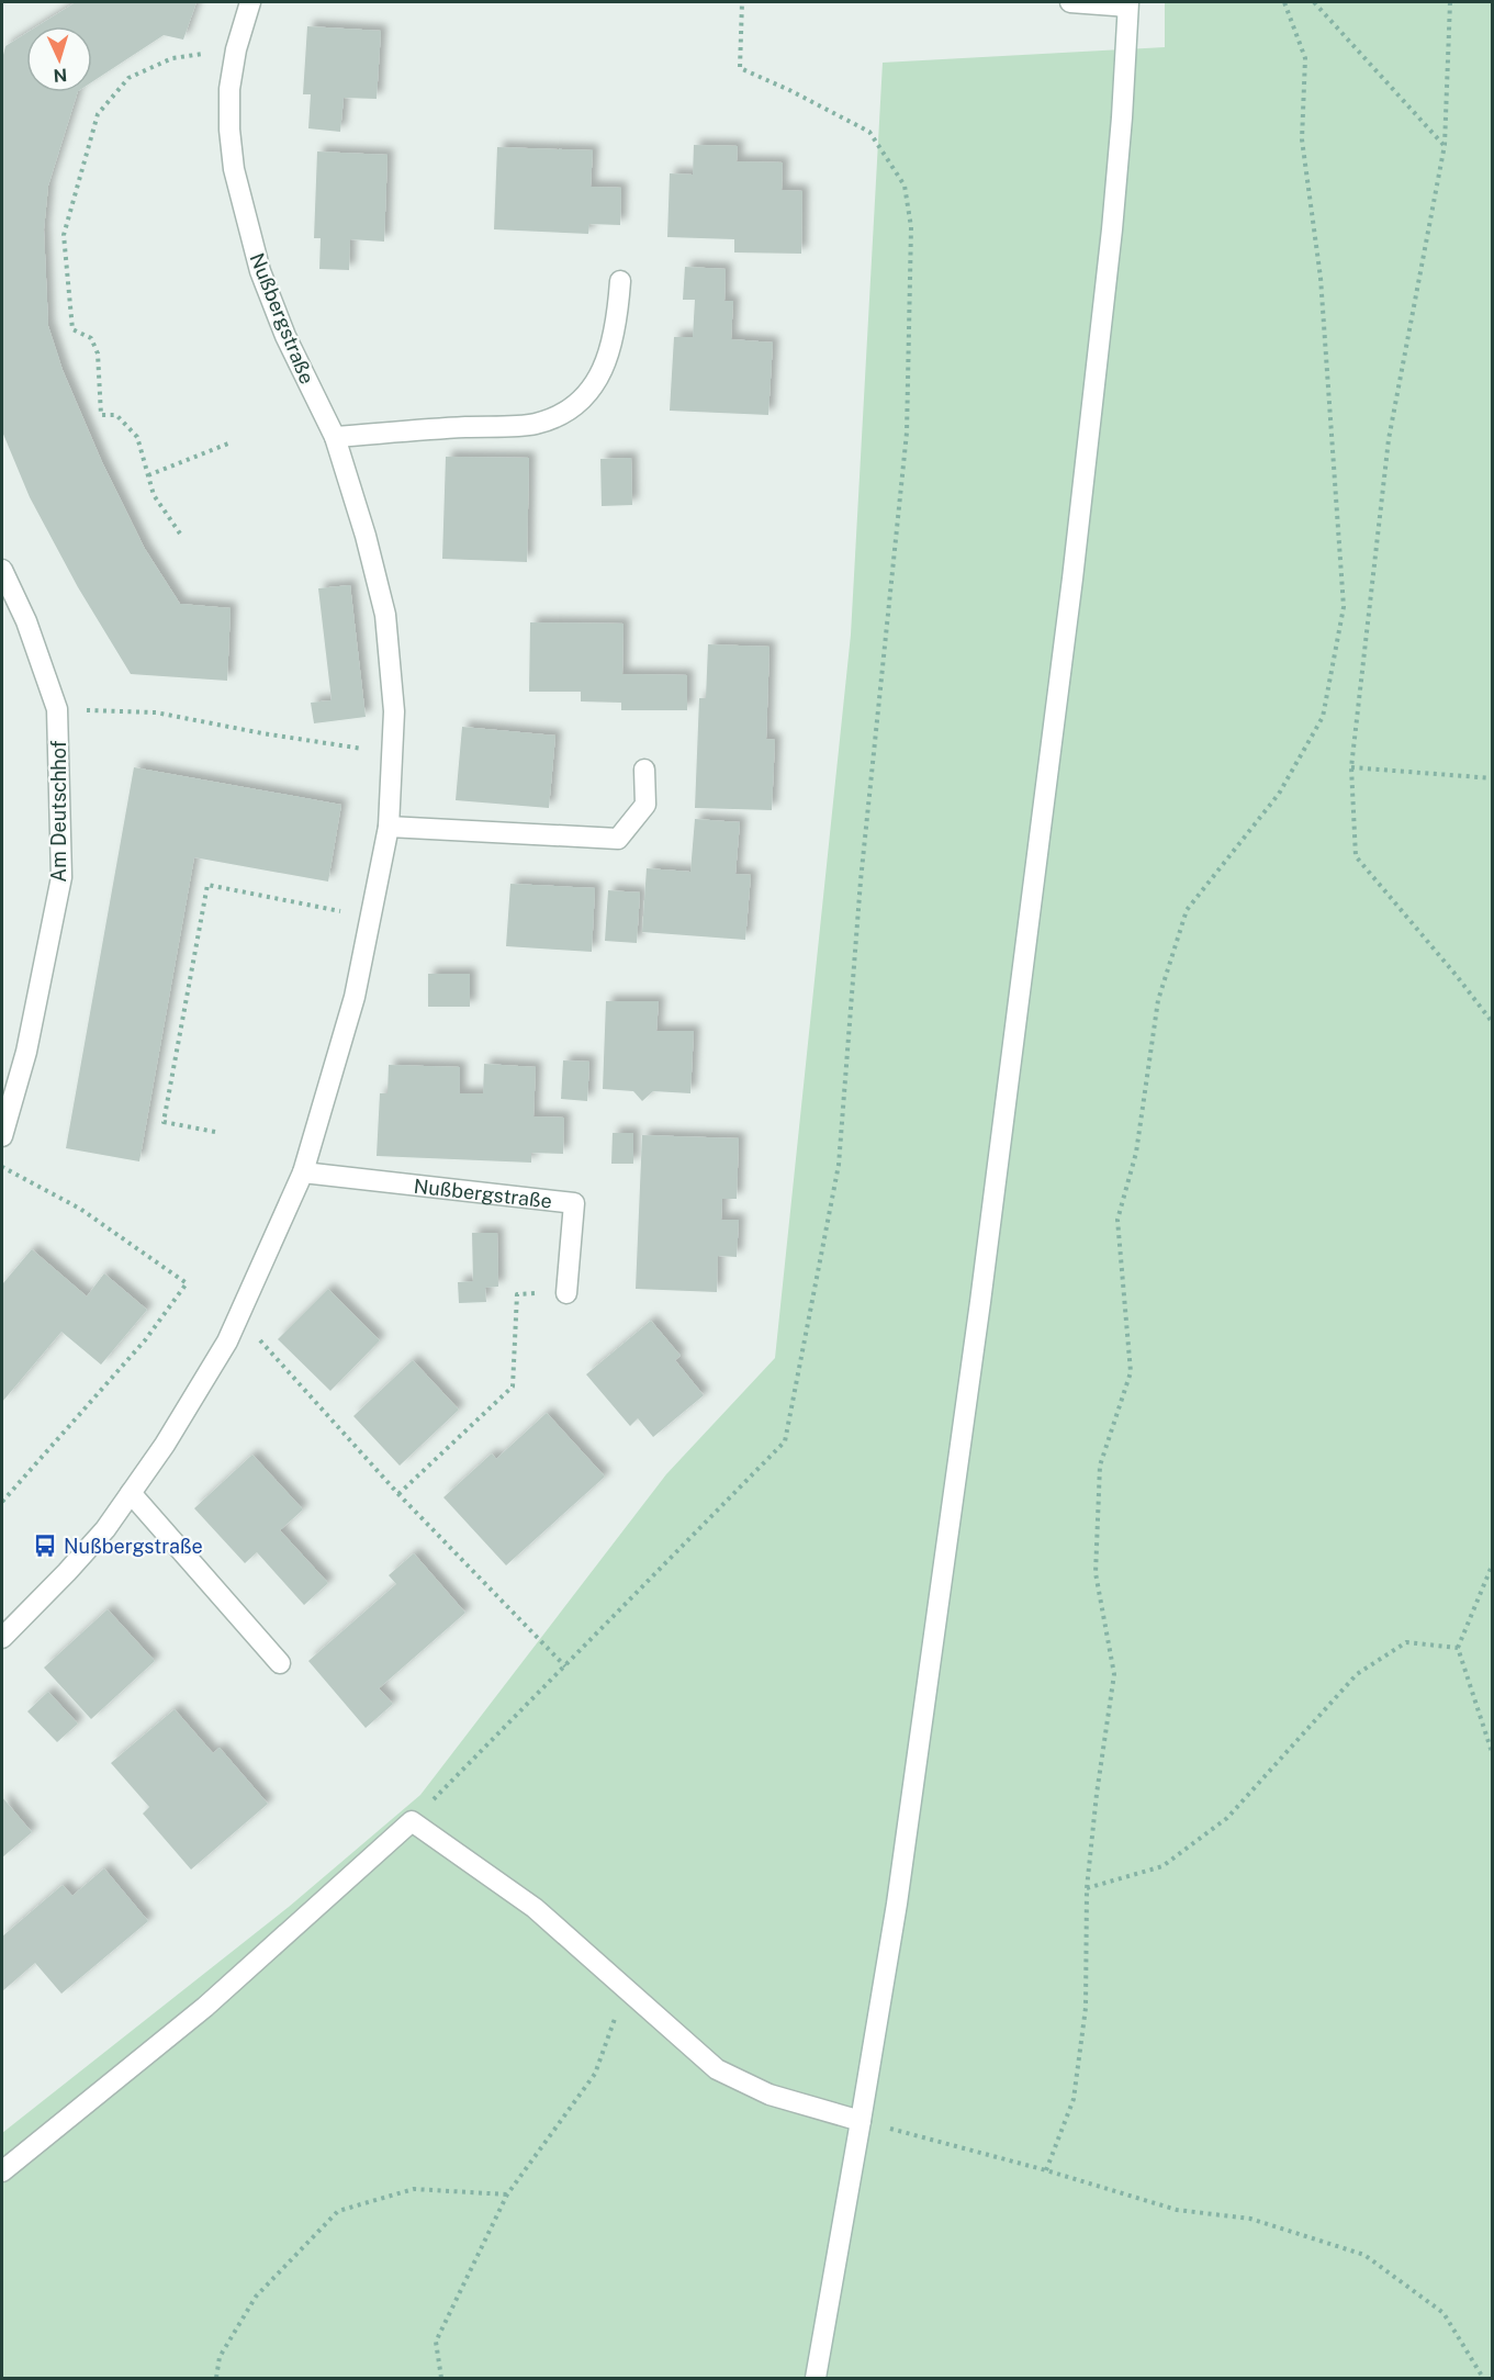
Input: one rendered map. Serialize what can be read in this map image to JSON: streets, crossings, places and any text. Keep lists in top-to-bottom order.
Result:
{
  "streets": {
    "street": ["Nußbergstraße", "Am Deutschhof"]
  },
  "places": {
    "bus stop": ["Nußbergstraße"]
  },
  "north": "bottom"
}
